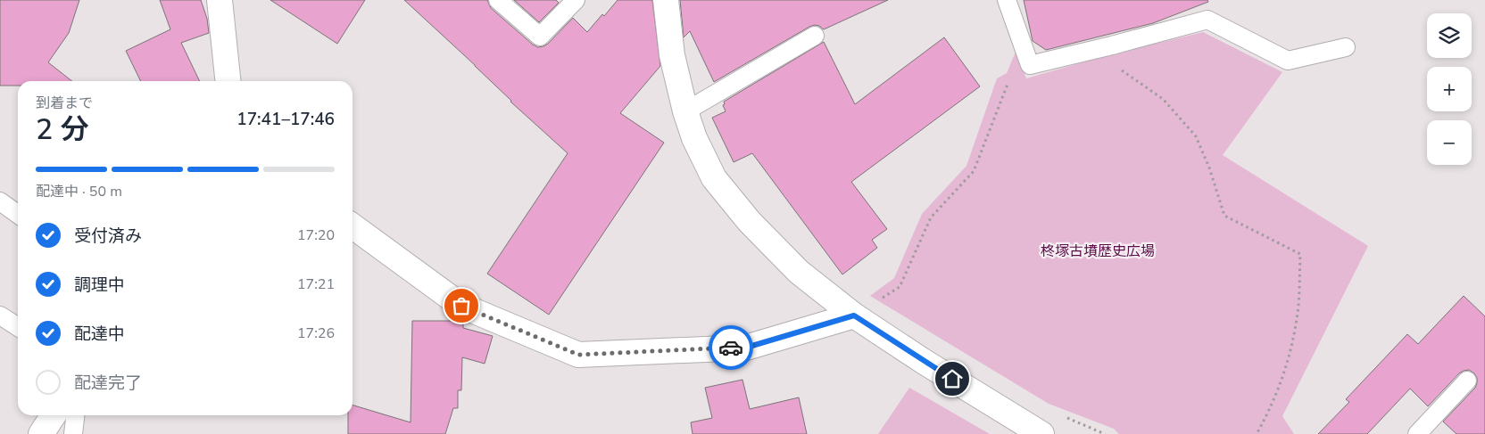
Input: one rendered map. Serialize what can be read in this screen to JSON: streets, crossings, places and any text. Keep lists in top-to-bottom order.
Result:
{
  "parks": ["柊塚古墳歴史広場"],
  "page": {
    "map_buttons": ["+", "−"],
    "heading": ["2 分", "到着まで", "17:41–17:46"],
    "bar": "配達中 · 50 m",
    "list": [
      ["受付済み", "17:20"],
      ["調理中", "17:21"],
      ["配達中", "17:26"],
      "配達完了"
    ]
  }
}
